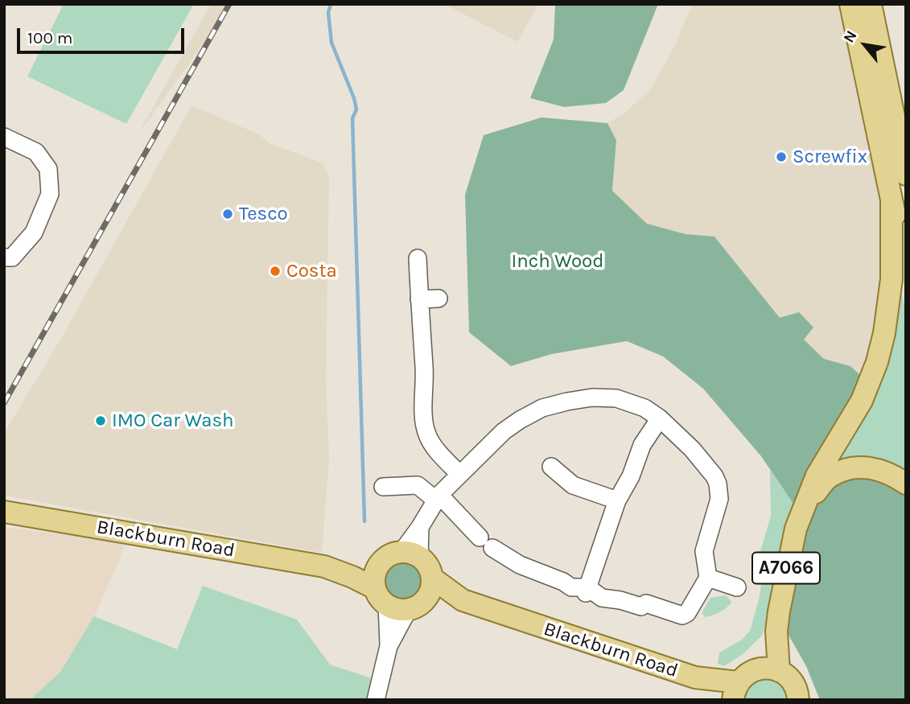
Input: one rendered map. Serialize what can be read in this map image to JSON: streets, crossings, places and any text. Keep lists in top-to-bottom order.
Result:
{
  "streets": {
    "main road": ["Blackburn Road", "A7066"]
  },
  "parks": ["Inch Wood"],
  "places": [
    "Screwfix",
    "Tesco",
    "Costa",
    "IMO Car Wash"
  ],
  "scale_bar": "100 m",
  "north": "top left"
}
